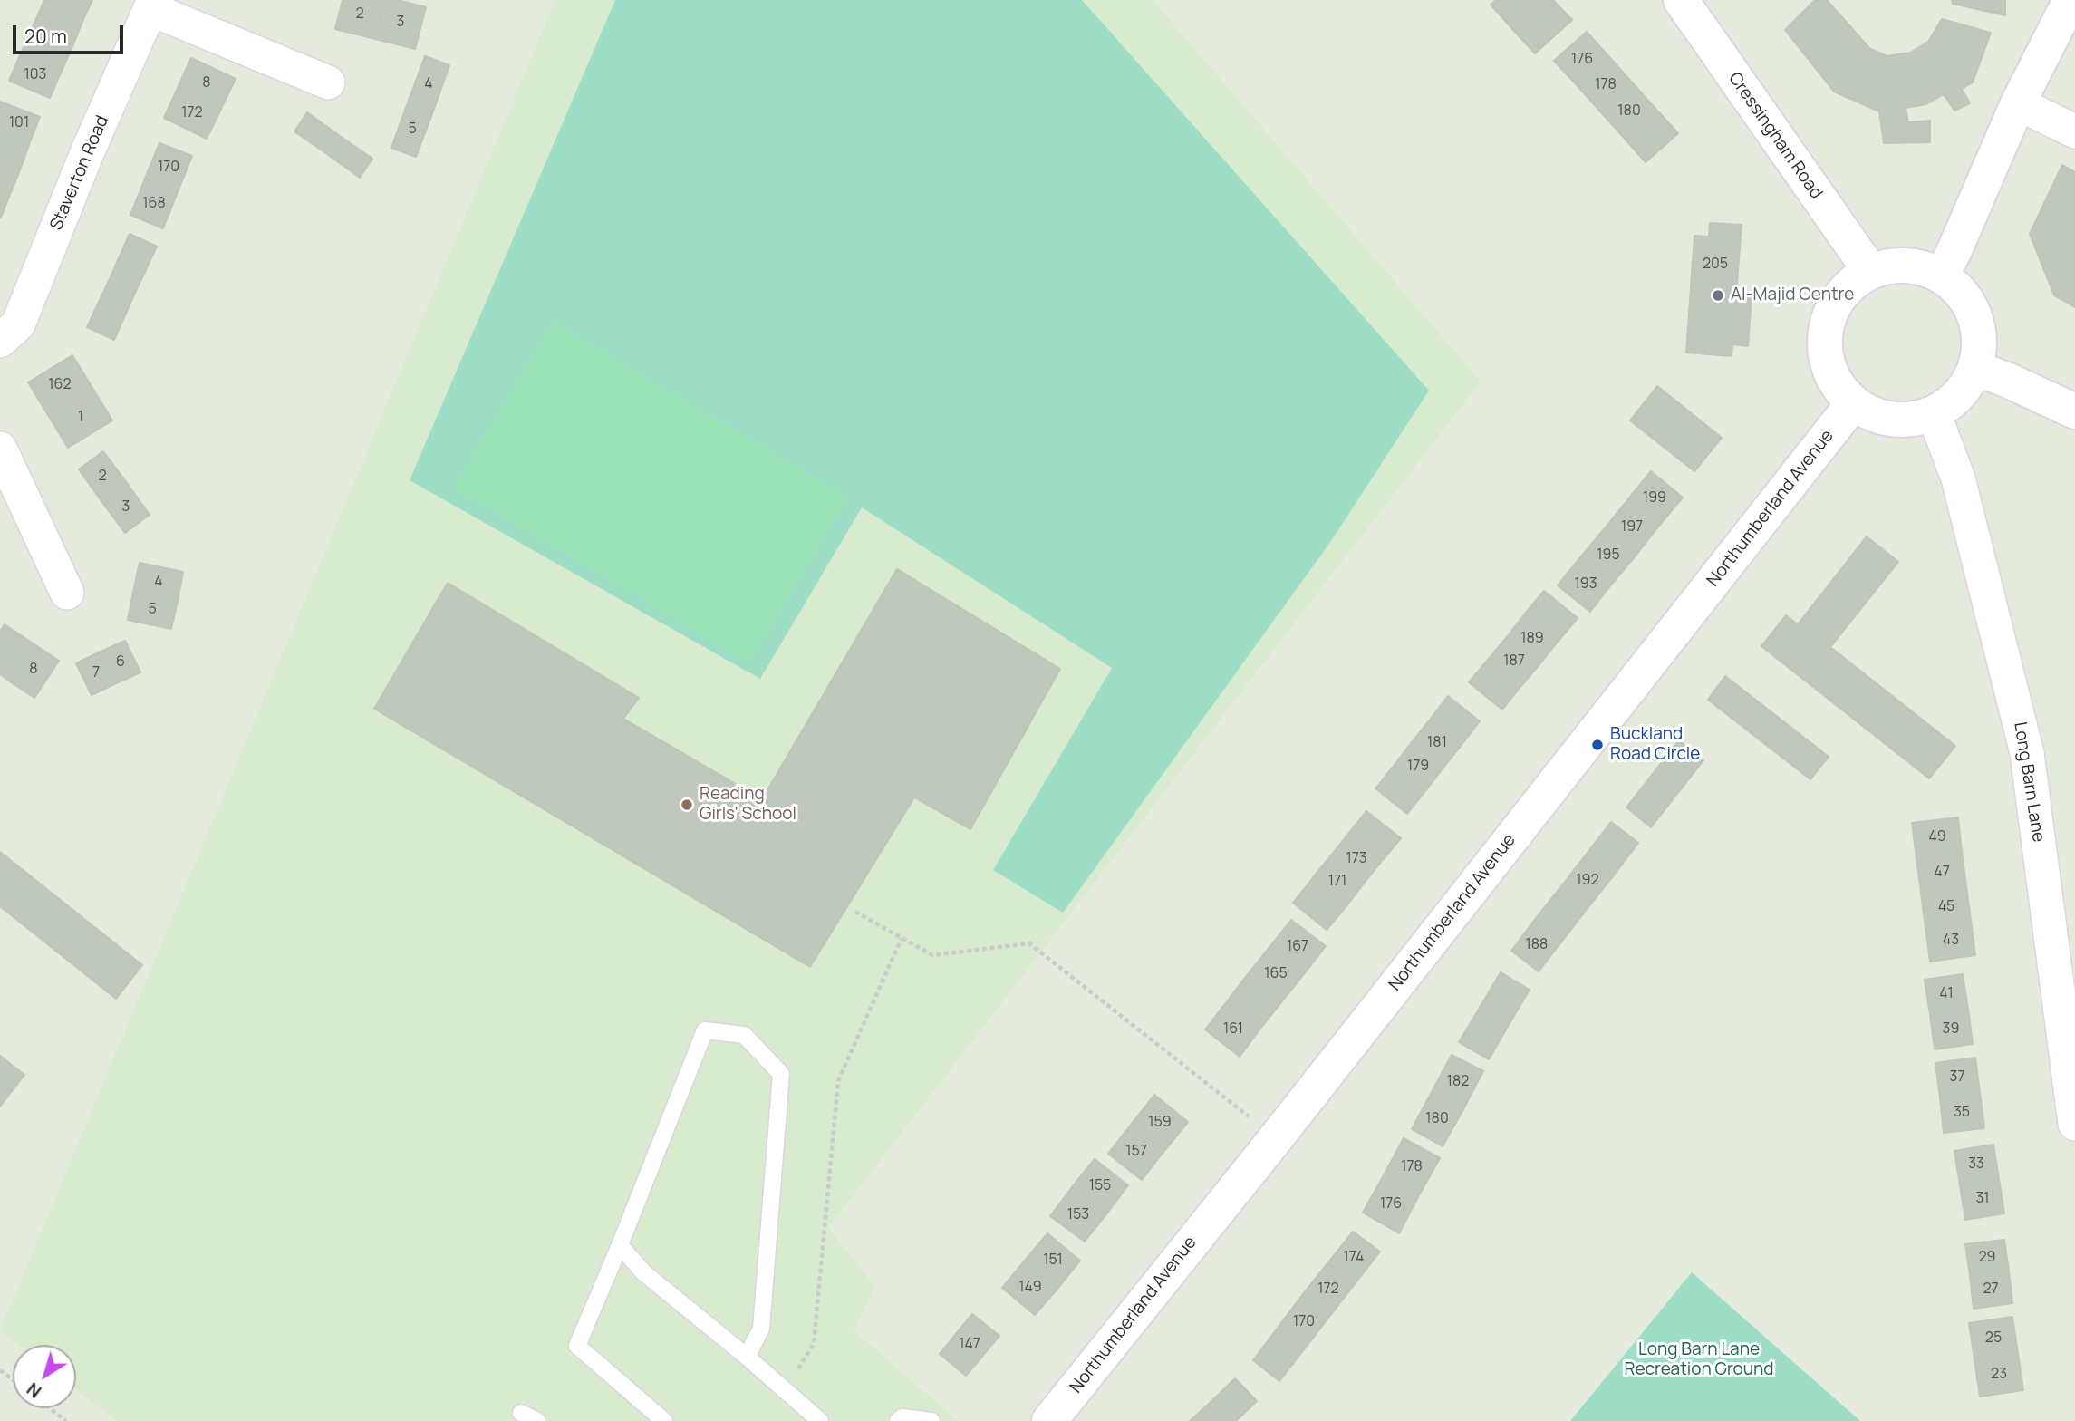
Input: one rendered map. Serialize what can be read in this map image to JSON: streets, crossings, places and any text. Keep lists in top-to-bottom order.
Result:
{
  "streets": {
    "street": [
      "Cressingham Road",
      "Staverton Road",
      "Northumberland Avenue",
      "Long Barn Lane"
    ]
  },
  "crossings": [
    ["Cressingham Road", "Northumberland Avenue"],
    ["Cressingham Road", "Long Barn Lane"],
    ["Northumberland Avenue", "Long Barn Lane"]
  ],
  "parks": ["Long Barn Lane Recreation Ground"],
  "places": ["Al-Majid Centre", "Buckland Road Circle", "Reading Girls' School"],
  "house_numbers": [
    "2",
    "3",
    "176",
    "103",
    "8",
    "4",
    "178",
    "180",
    "172",
    "101",
    "5",
    "170",
    "168",
    "205",
    "162",
    "1",
    "2",
    "199",
    "3",
    "197",
    "195",
    "4",
    "193",
    "5",
    "189",
    "187",
    "6",
    "8",
    "7",
    "181",
    "179",
    "49",
    "173",
    "47",
    "192",
    "171",
    "45",
    "43",
    "188",
    "167",
    "165",
    "41",
    "161",
    "39",
    "37",
    "182",
    "35",
    "180",
    "159",
    "157",
    "33",
    "178",
    "155",
    "31",
    "176",
    "153",
    "174",
    "29",
    "151",
    "149",
    "172",
    "27",
    "170",
    "25",
    "147",
    "23"
  ],
  "scale_bar": "20 m",
  "north": "bottom left"
}
